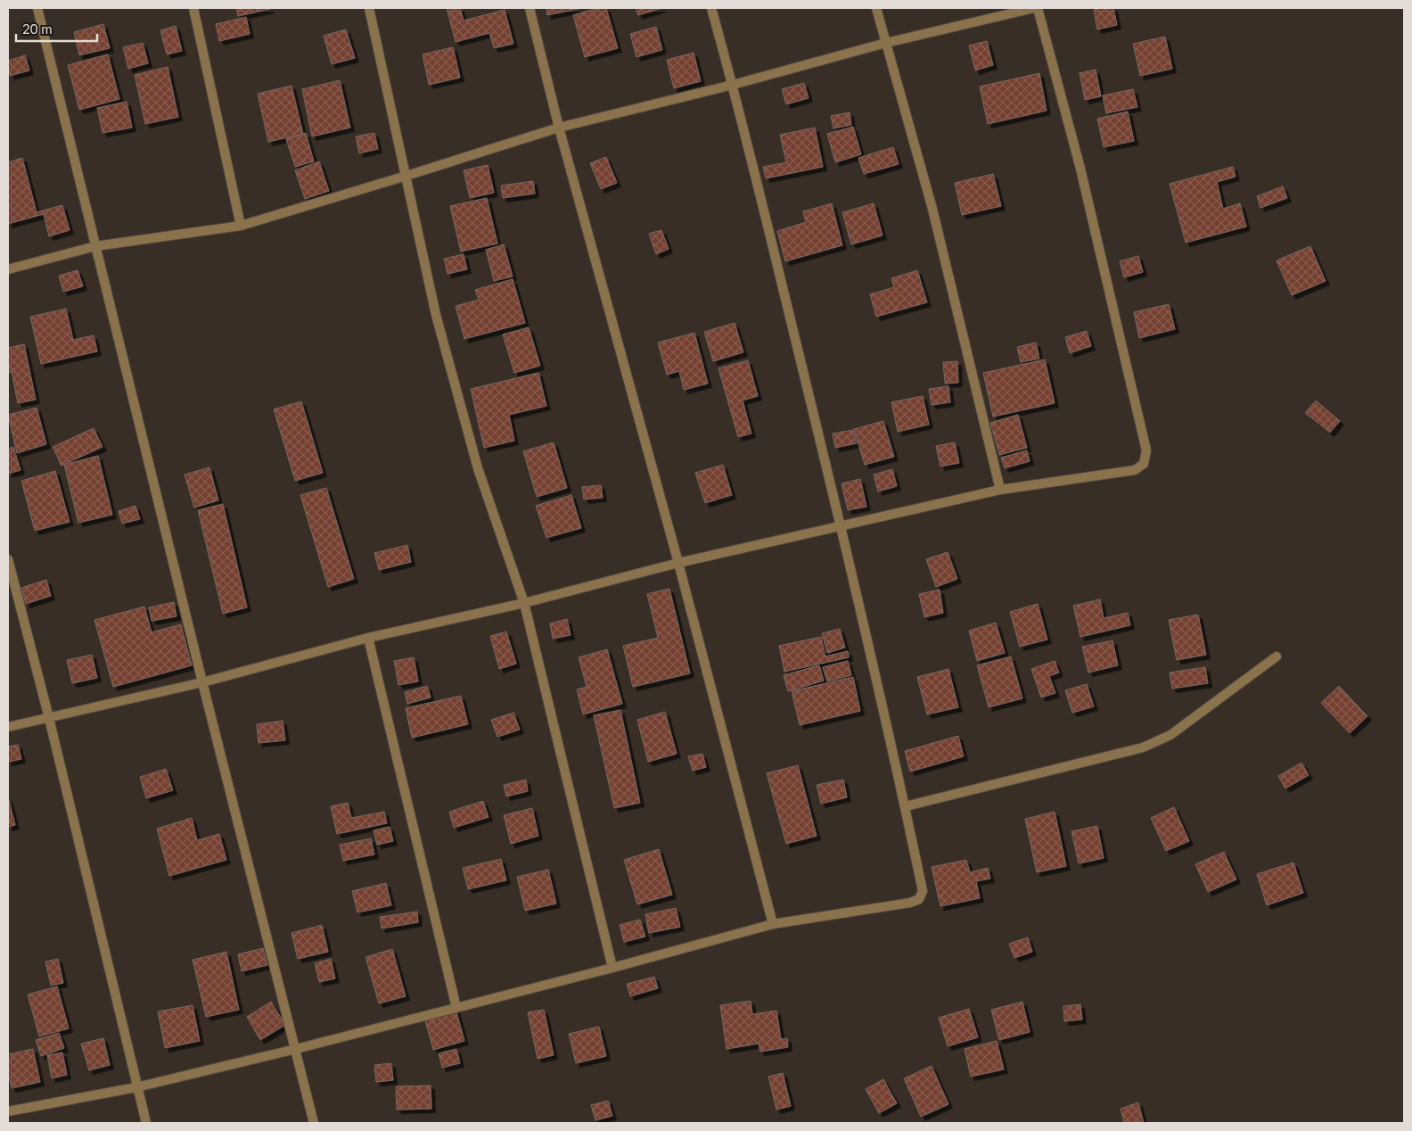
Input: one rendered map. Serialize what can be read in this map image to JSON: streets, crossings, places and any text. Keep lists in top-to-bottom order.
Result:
{
  "scale_bar": "20 m"
}
